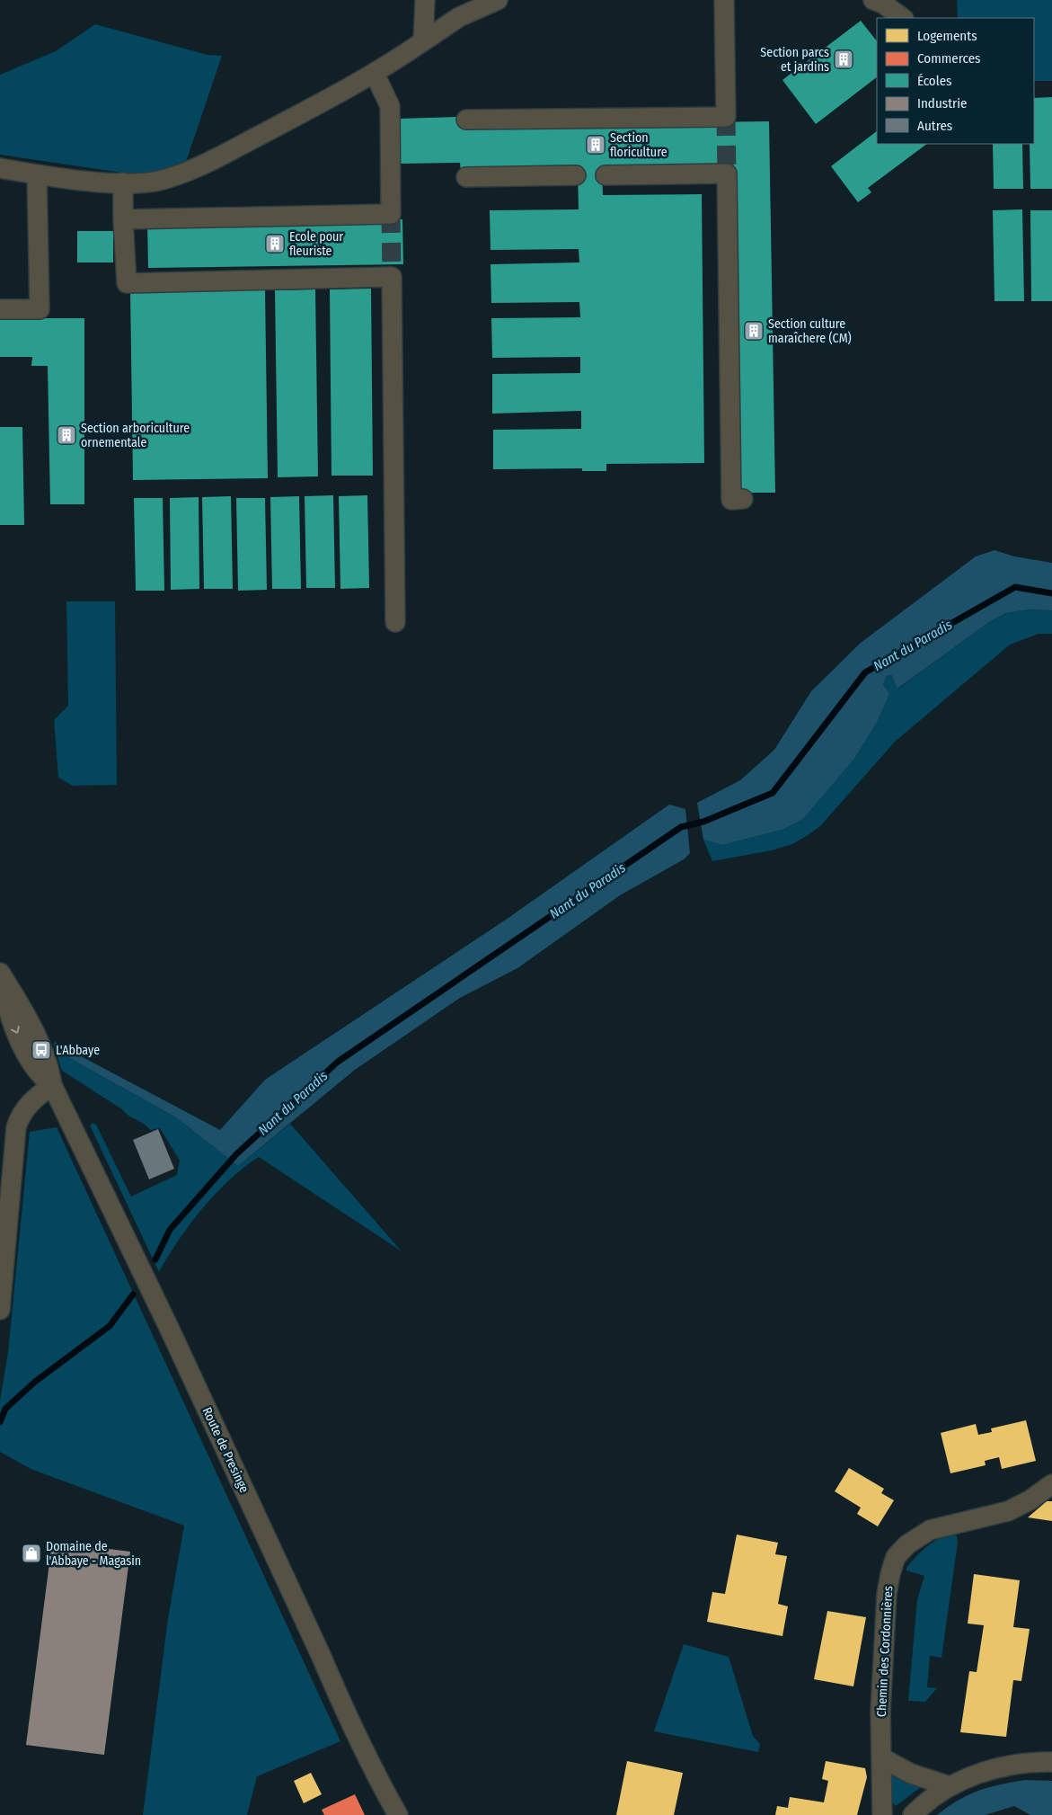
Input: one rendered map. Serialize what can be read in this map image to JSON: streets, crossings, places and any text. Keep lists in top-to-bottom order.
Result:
{
  "streets": {
    "street": ["Route de Presinge", "Chemin des Cordonnières"]
  },
  "water": ["Nant du Paradis"],
  "places": {
    "building": [
      "Section parcs et jardins",
      "Section floriculture",
      "Ecole pour fleuriste",
      "Section culture maraîchere (CM)",
      "Section arboriculture ornementale"
    ],
    "bus stop": ["L'Abbaye"],
    "shop": ["Domaine de l'Abbaye - Magasin"]
  },
  "legend": [
    "Logements",
    "Commerces",
    "Écoles",
    "Industrie",
    "Autres"
  ]
}
